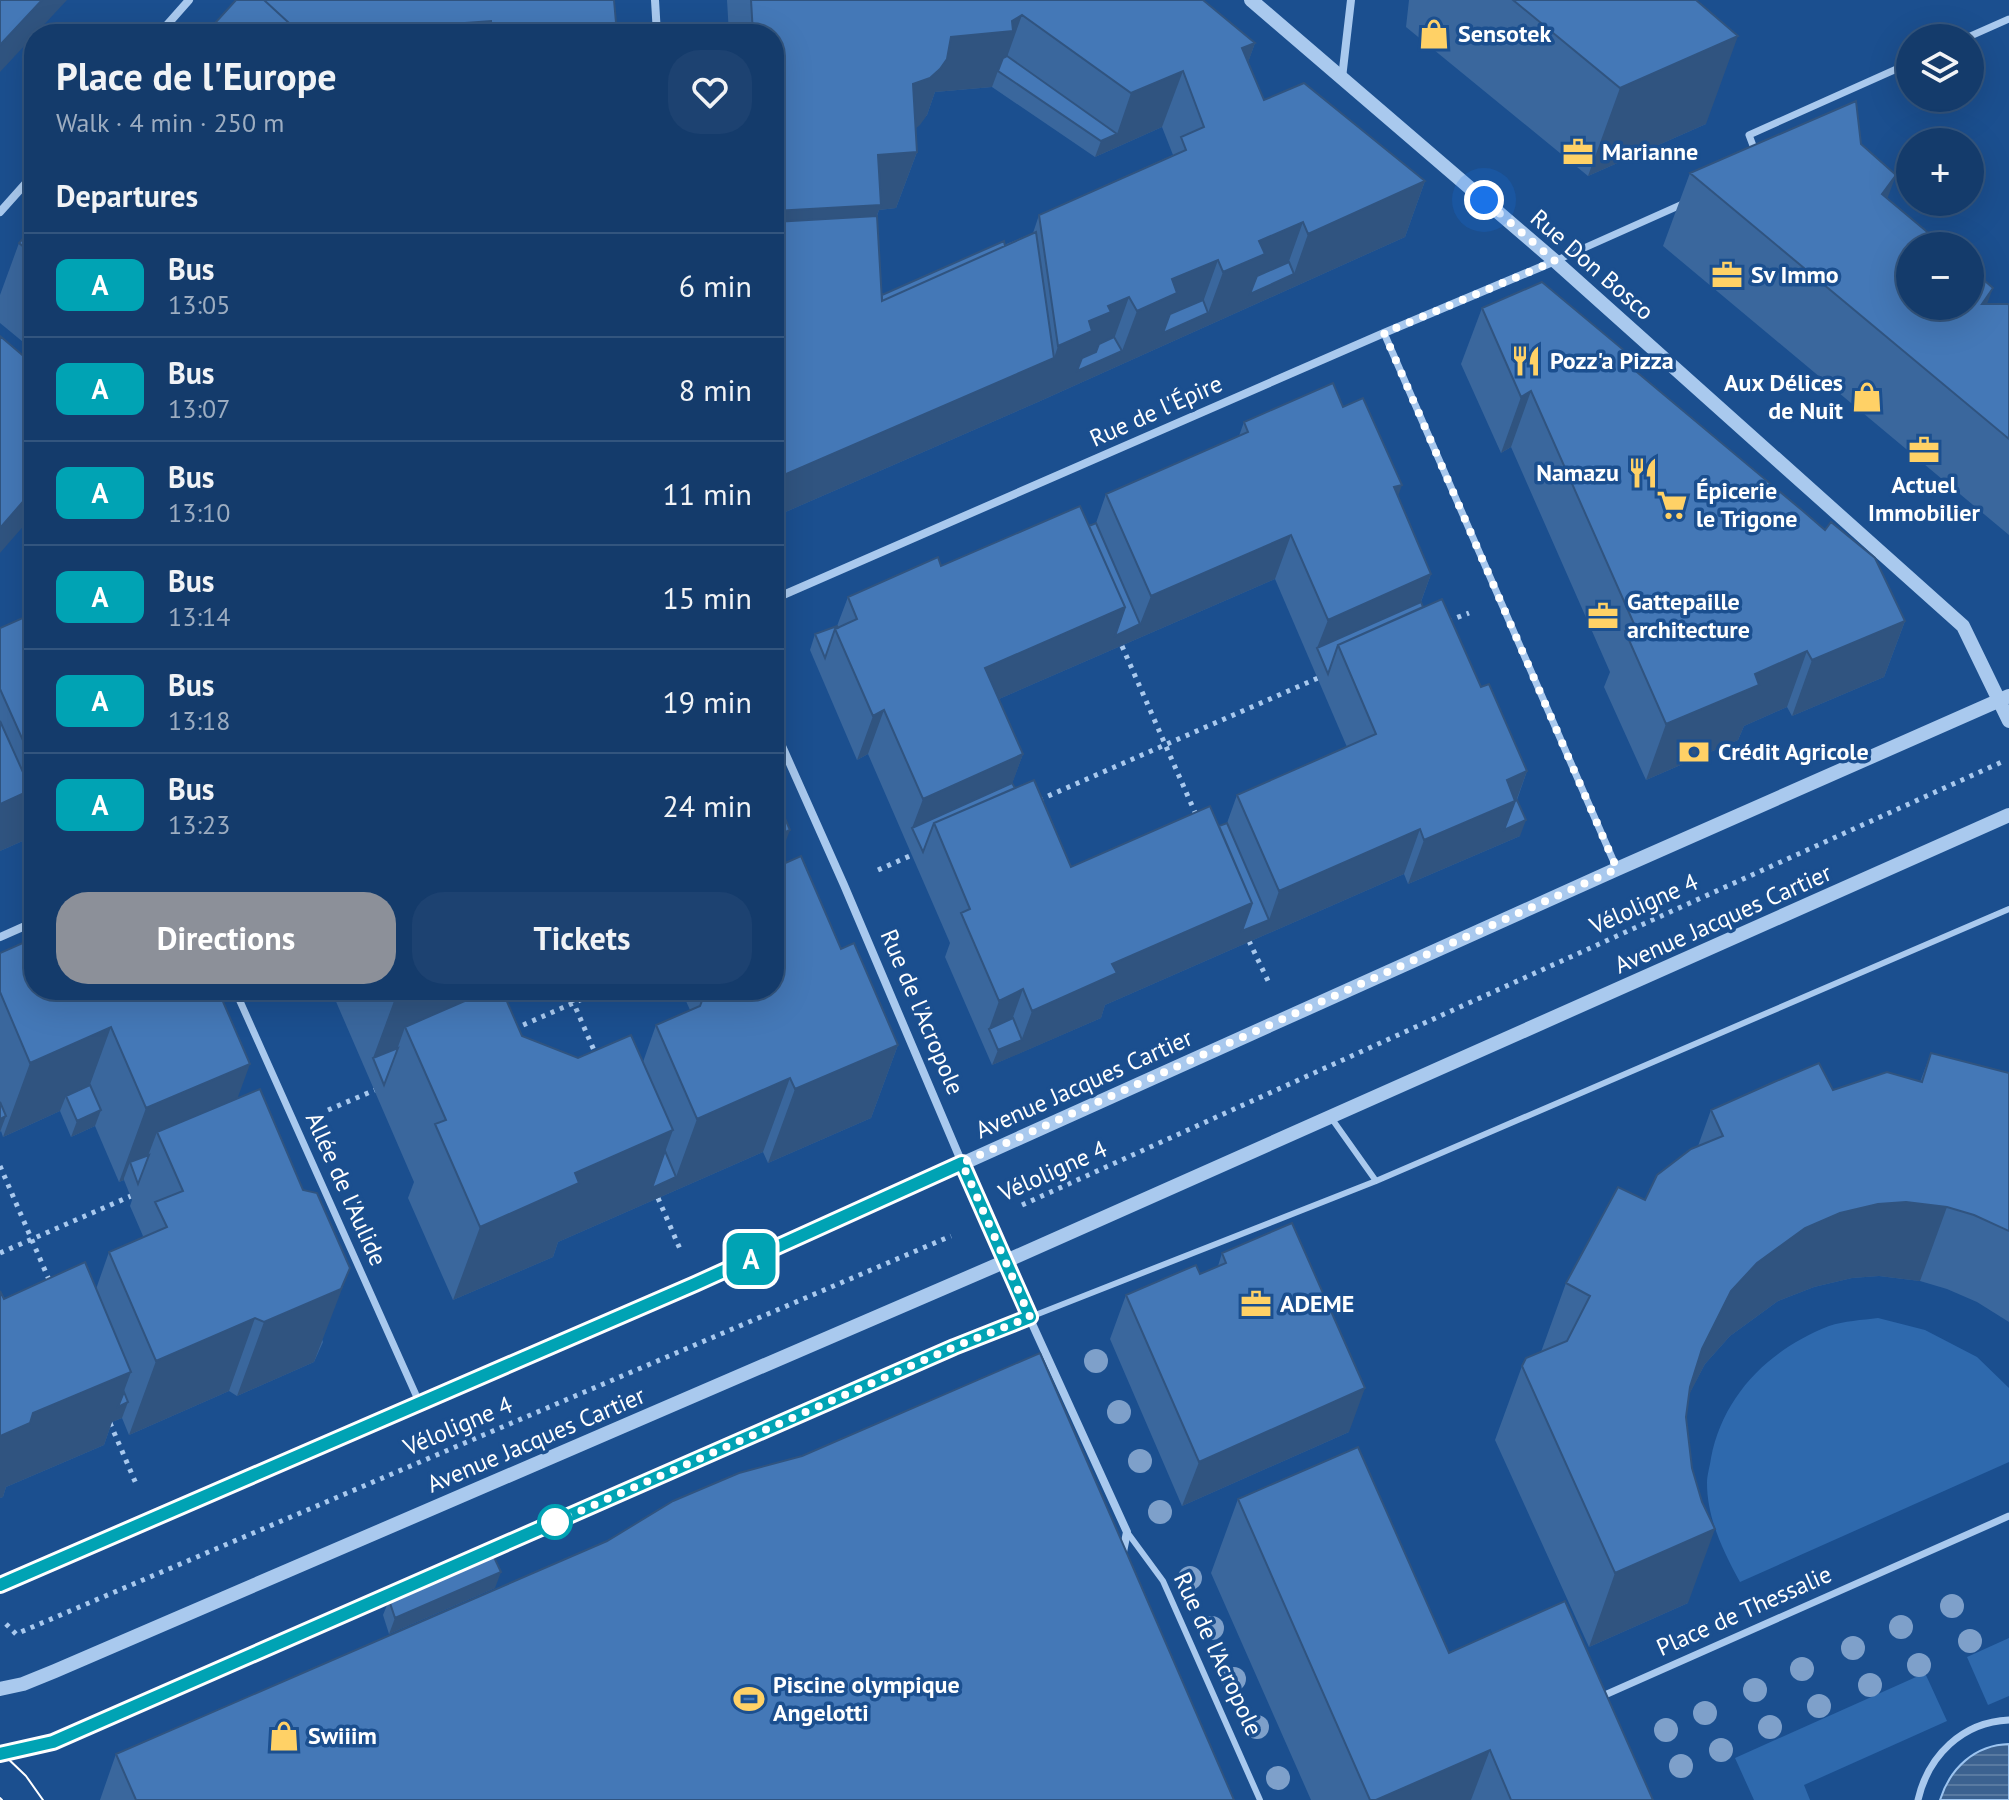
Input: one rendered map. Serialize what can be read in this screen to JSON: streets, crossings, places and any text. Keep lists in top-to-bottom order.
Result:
{
  "streets": {
    "street": [
      "Rue Don Bosco",
      "Rue de l'Épire",
      "Avenue Jacques Cartier",
      "Rue de l'Acropole",
      "Allée de l'Aulide",
      "Place de Thessalie"
    ],
    "path": ["Véloligne 4"]
  },
  "crossings": [
    ["Rue Don Bosco", "Rue de l'Épire"],
    ["Rue Don Bosco", "Avenue Jacques Cartier"],
    ["Véloligne 4", "Rue de l'Acropole"],
    ["Avenue Jacques Cartier", "Rue de l'Acropole"],
    ["Avenue Jacques Cartier", "Allée de l'Aulide"]
  ],
  "places": {
    "shop": ["Sensotek", "Aux Délices de Nuit", "Swiiim"],
    "office": [
      "Marianne",
      "Sv Immo",
      "Actuel Immobilier",
      "Gattepaille architecture",
      "ADEME"
    ],
    "restaurant": ["Pozz'a Pizza", "Namazu"],
    "supermarket": ["Épicerie le Trigone"],
    "bank": ["Crédit Agricole"],
    "sports": ["Piscine olympique Angelotti"]
  },
  "lines": ["bus line A"],
  "page": {
    "on_map": "A",
    "map_buttons": ["+", "−"],
    "heading": [
      ["Place de l'Europe", "Walk · 4 min · 250 m"],
      "Departures"
    ],
    "list": [
      {
        "mark": "A",
        "name": "Bus",
        "note": "13:05",
        "value": "6 min"
      },
      {
        "mark": "A",
        "name": "Bus",
        "note": "13:07",
        "value": "8 min"
      },
      {
        "mark": "A",
        "name": "Bus",
        "note": "13:10",
        "value": "11 min"
      },
      {
        "mark": "A",
        "name": "Bus",
        "note": "13:14",
        "value": "15 min"
      },
      {
        "mark": "A",
        "name": "Bus",
        "note": "13:18",
        "value": "19 min"
      },
      {
        "mark": "A",
        "name": "Bus",
        "note": "13:23",
        "value": "24 min"
      }
    ],
    "buttons": ["Directions", "Tickets"]
  }
}
